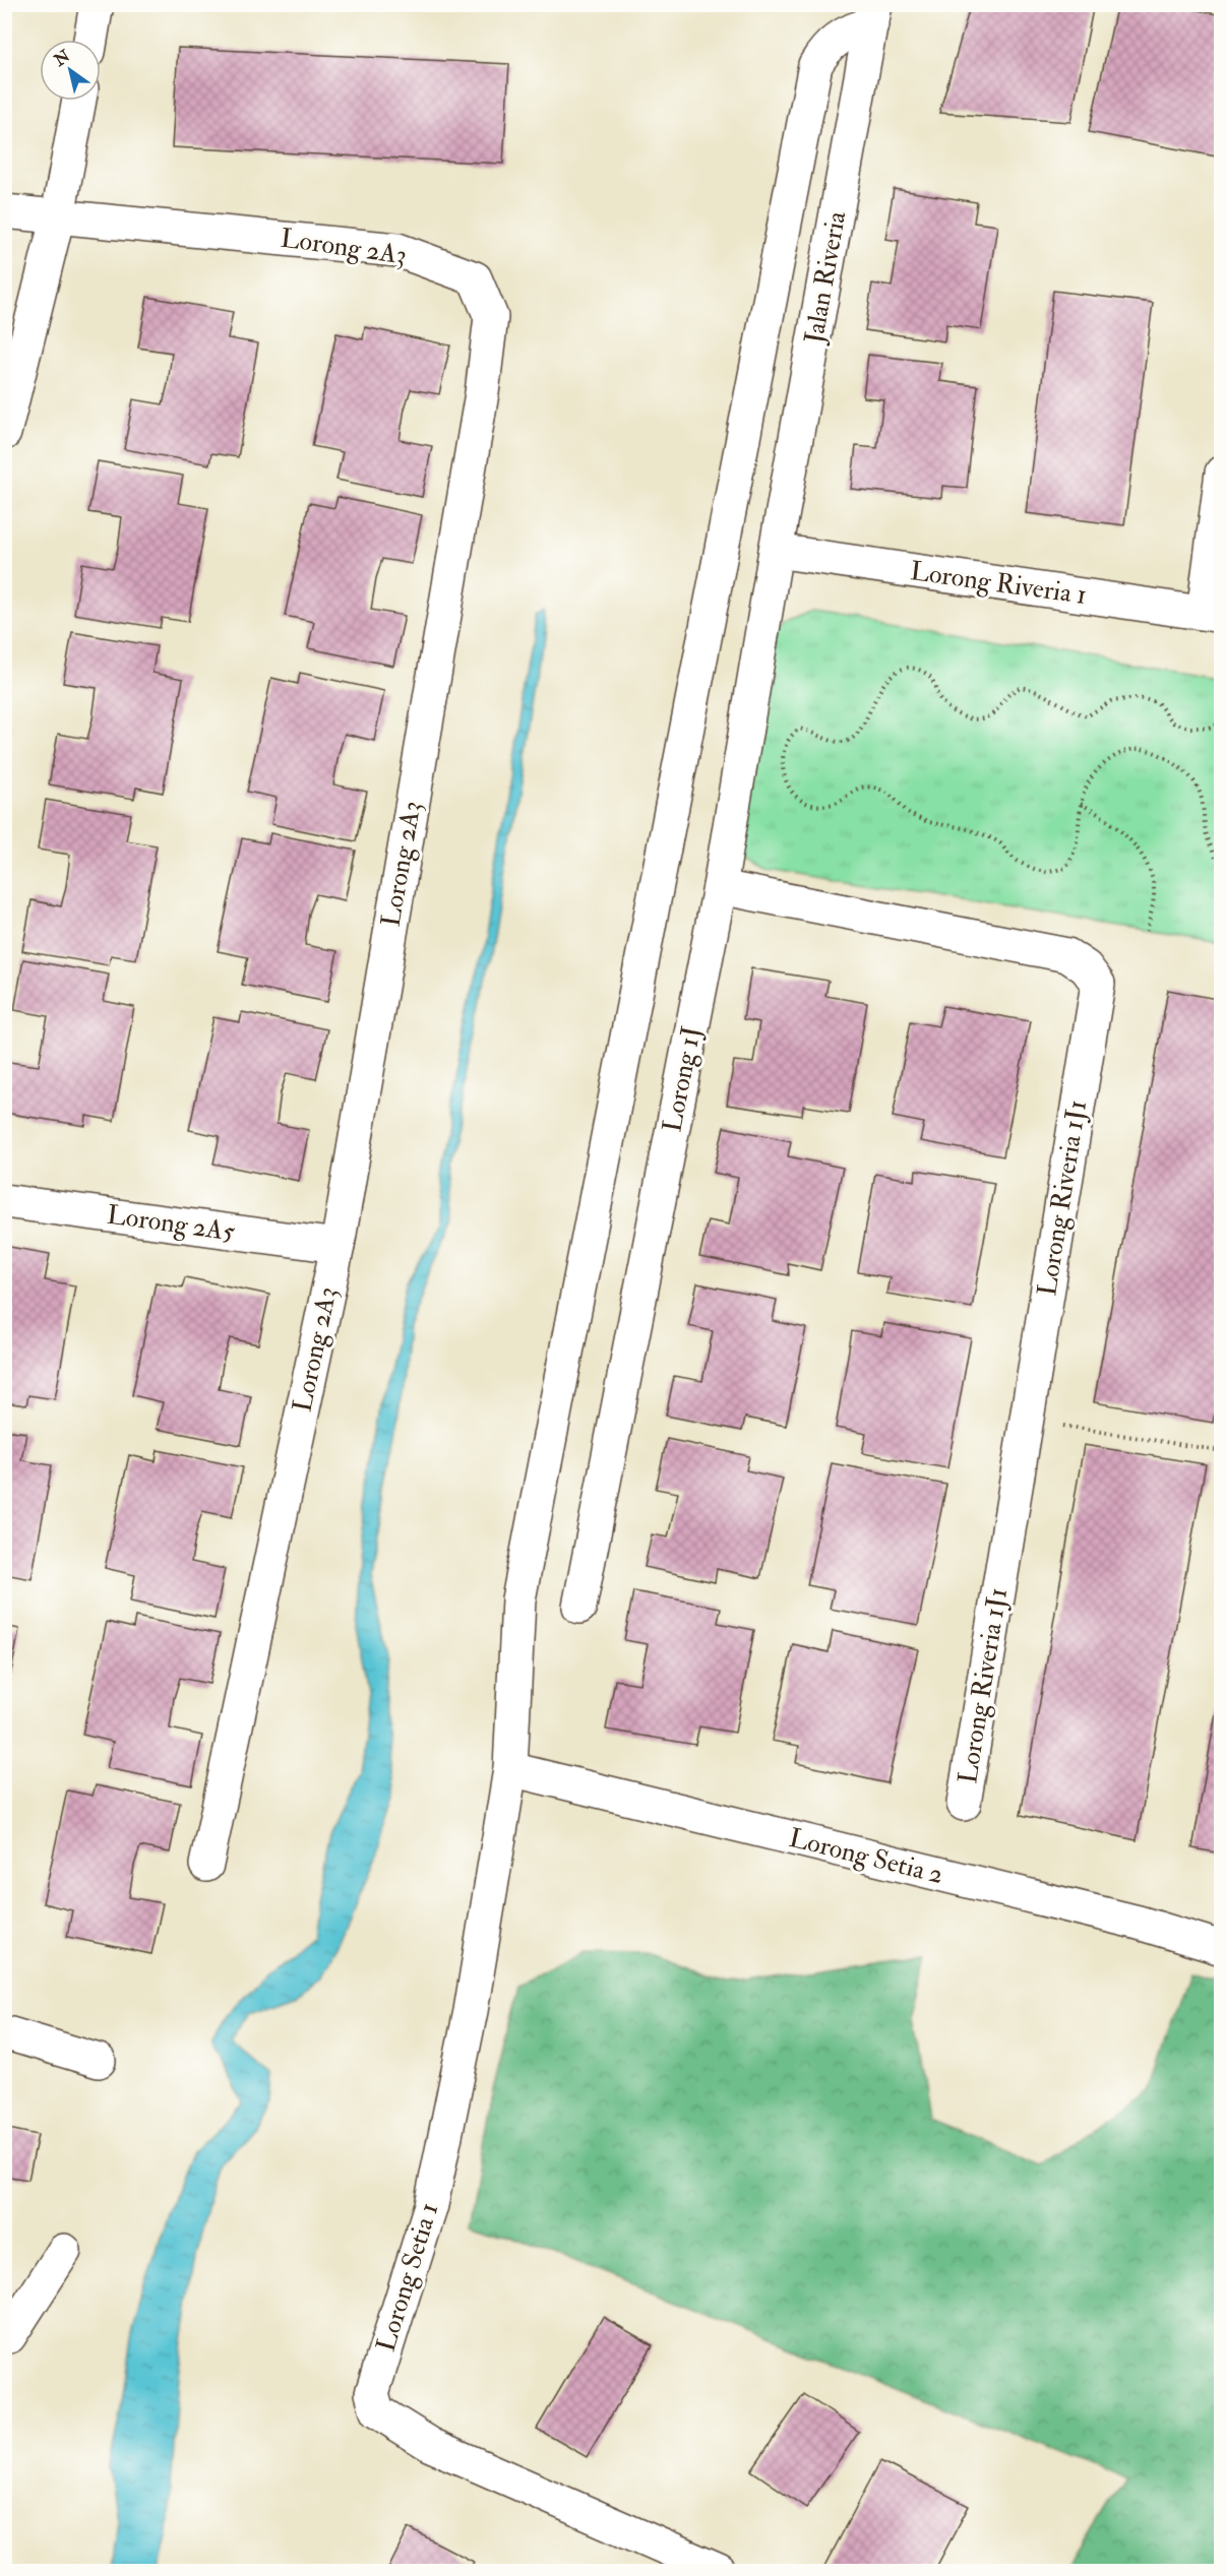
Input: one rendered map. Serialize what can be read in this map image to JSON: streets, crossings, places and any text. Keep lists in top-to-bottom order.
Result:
{
  "streets": {
    "street": [
      "Lorong 2A3",
      "Jalan Riveria",
      "Lorong Riveria 1",
      "Lorong 1J",
      "Lorong Riveria 1J1",
      "Lorong 2A5",
      "Lorong Setia 2",
      "Lorong Setia 1"
    ]
  },
  "crossings": [
    ["Lorong 2A3", "Lorong 2A5"],
    ["Jalan Riveria", "Lorong Riveria 1"],
    ["Jalan Riveria", "Lorong 1J"],
    ["Jalan Riveria", "Lorong Setia 1"],
    ["Lorong Riveria 1", "Lorong 1J"],
    ["Lorong 1J", "Lorong Riveria 1J1"],
    ["Lorong Setia 2", "Lorong Setia 1"]
  ],
  "north": "top left"
}
